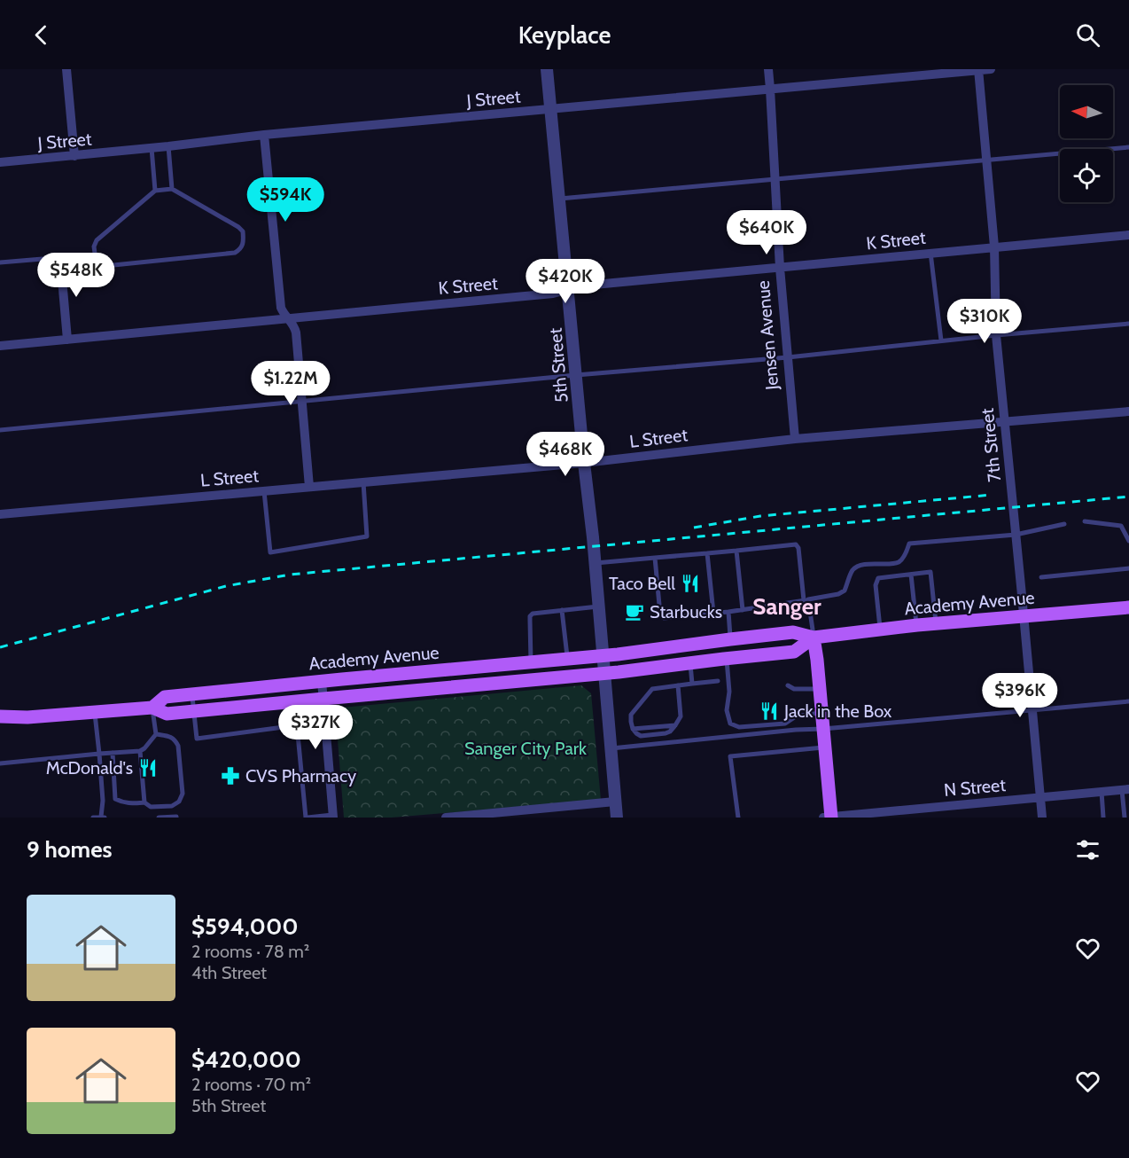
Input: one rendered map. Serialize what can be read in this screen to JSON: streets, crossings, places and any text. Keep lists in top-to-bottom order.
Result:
{
  "streets": {
    "main road": ["Academy Avenue"],
    "street": [
      "J Street",
      "K Street",
      "Jensen Avenue",
      "5th Street",
      "L Street",
      "7th Street",
      "N Street"
    ]
  },
  "crossings": [
    ["J Street", "Jensen Avenue"],
    ["J Street", "5th Street"],
    ["J Street", "7th Street"],
    ["K Street", "Jensen Avenue"],
    ["K Street", "5th Street"],
    ["K Street", "7th Street"],
    ["Jensen Avenue", "L Street"],
    ["5th Street", "L Street"],
    ["5th Street", "Academy Avenue"],
    ["L Street", "7th Street"],
    ["7th Street", "Academy Avenue"],
    ["7th Street", "N Street"]
  ],
  "districts": ["Sanger"],
  "parks": ["Sanger City Park"],
  "places": {
    "restaurant": ["Taco Bell", "Jack in the Box", "McDonald's"],
    "cafe": ["Starbucks"],
    "pharmacy": ["CVS Pharmacy"]
  },
  "north": "left",
  "page": {
    "header": "Keyplace",
    "price": [
      "$594K",
      "$640K",
      "$548K",
      "$420K",
      "$310K",
      "$1.22M",
      "$468K",
      "$396K",
      "$327K"
    ],
    "heading": "9 homes",
    "list": [
      {
        "name": "$594,000",
        "note": "2 rooms · 78 m² · 4th Street"
      },
      {
        "name": "$420,000",
        "note": "2 rooms · 70 m² · 5th Street"
      }
    ]
  }
}
